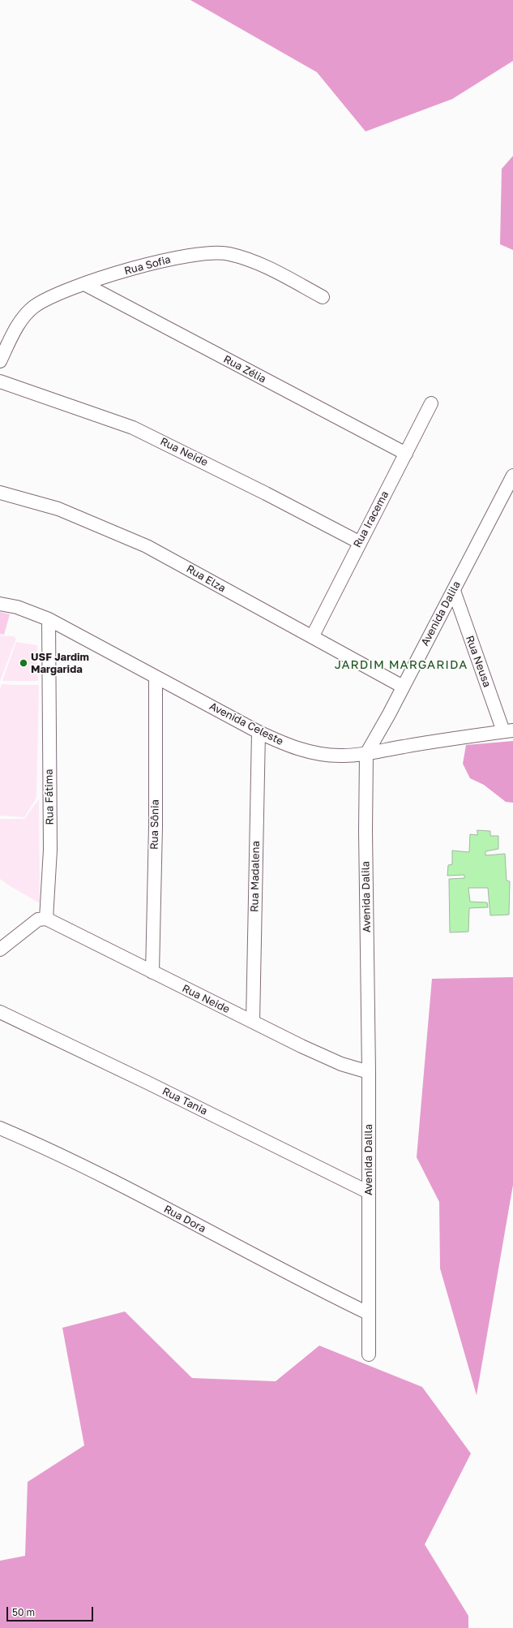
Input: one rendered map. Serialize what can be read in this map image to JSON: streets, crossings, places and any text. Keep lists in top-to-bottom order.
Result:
{
  "streets": {
    "street": [
      "Rua Sofia",
      "Rua Zélia",
      "Rua Neide",
      "Rua Iracema",
      "Rua Elza",
      "Avenida Dalila",
      "Rua Neusa",
      "Avenida Celeste",
      "Rua Fátima",
      "Rua Sônia",
      "Rua Madalena",
      "Rua Tania",
      "Rua Dora"
    ]
  },
  "crossings": [
    ["Rua Sofia", "Rua Zélia"],
    ["Rua Zélia", "Rua Iracema"],
    ["Rua Neide", "Rua Iracema"],
    ["Rua Neide", "Avenida Dalila"],
    ["Rua Neide", "Rua Fátima"],
    ["Rua Neide", "Rua Sônia"],
    ["Rua Neide", "Rua Madalena"],
    ["Rua Iracema", "Rua Elza"],
    ["Rua Elza", "Avenida Dalila"],
    ["Avenida Dalila", "Rua Neusa"],
    ["Avenida Dalila", "Avenida Celeste"],
    ["Avenida Dalila", "Rua Tania"],
    ["Avenida Dalila", "Rua Dora"],
    ["Rua Neusa", "Avenida Celeste"],
    ["Avenida Celeste", "Rua Fátima"],
    ["Avenida Celeste", "Rua Sônia"],
    ["Avenida Celeste", "Rua Madalena"]
  ],
  "districts": ["JARDIM MARGARIDA"],
  "places": ["USF Jardim Margarida"],
  "scale_bar": "50 m"
}
